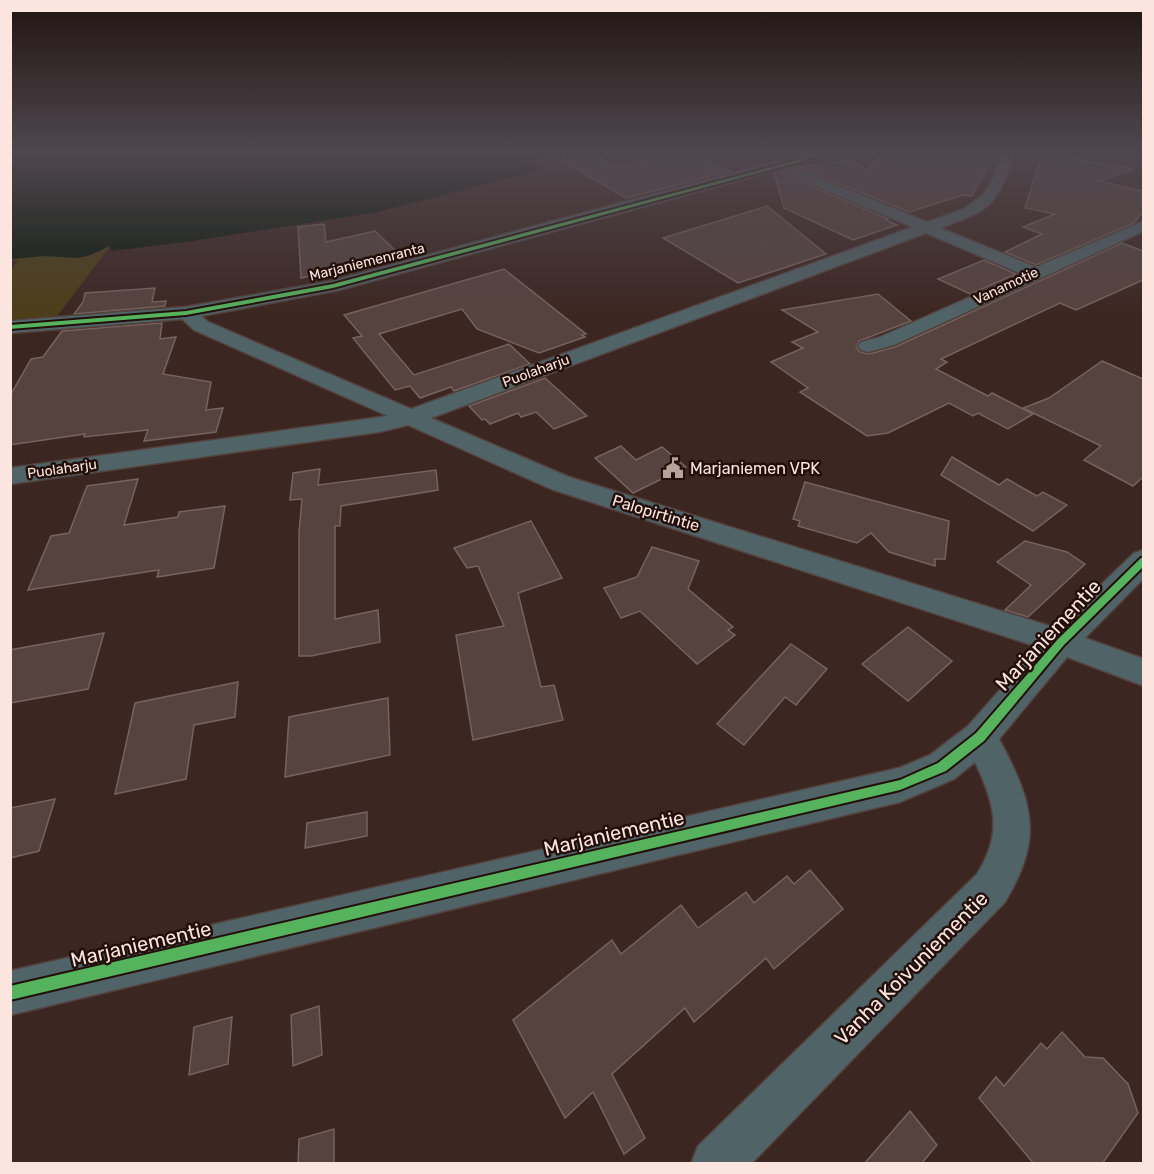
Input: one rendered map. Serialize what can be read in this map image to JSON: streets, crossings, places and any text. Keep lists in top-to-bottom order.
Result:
{
  "streets": {
    "street": [
      "Marjaniemenranta",
      "Vanamotie",
      "Puolaharju",
      "Palopirtintie",
      "Marjaniementie",
      "Vanha Koivuniementie"
    ]
  },
  "crossings": [
    ["Marjaniemenranta", "Palopirtintie"],
    ["Puolaharju", "Palopirtintie"],
    ["Palopirtintie", "Marjaniementie"],
    ["Marjaniementie", "Vanha Koivuniementie"]
  ],
  "places": {
    "public building": ["Marjaniemen VPK"]
  }
}
